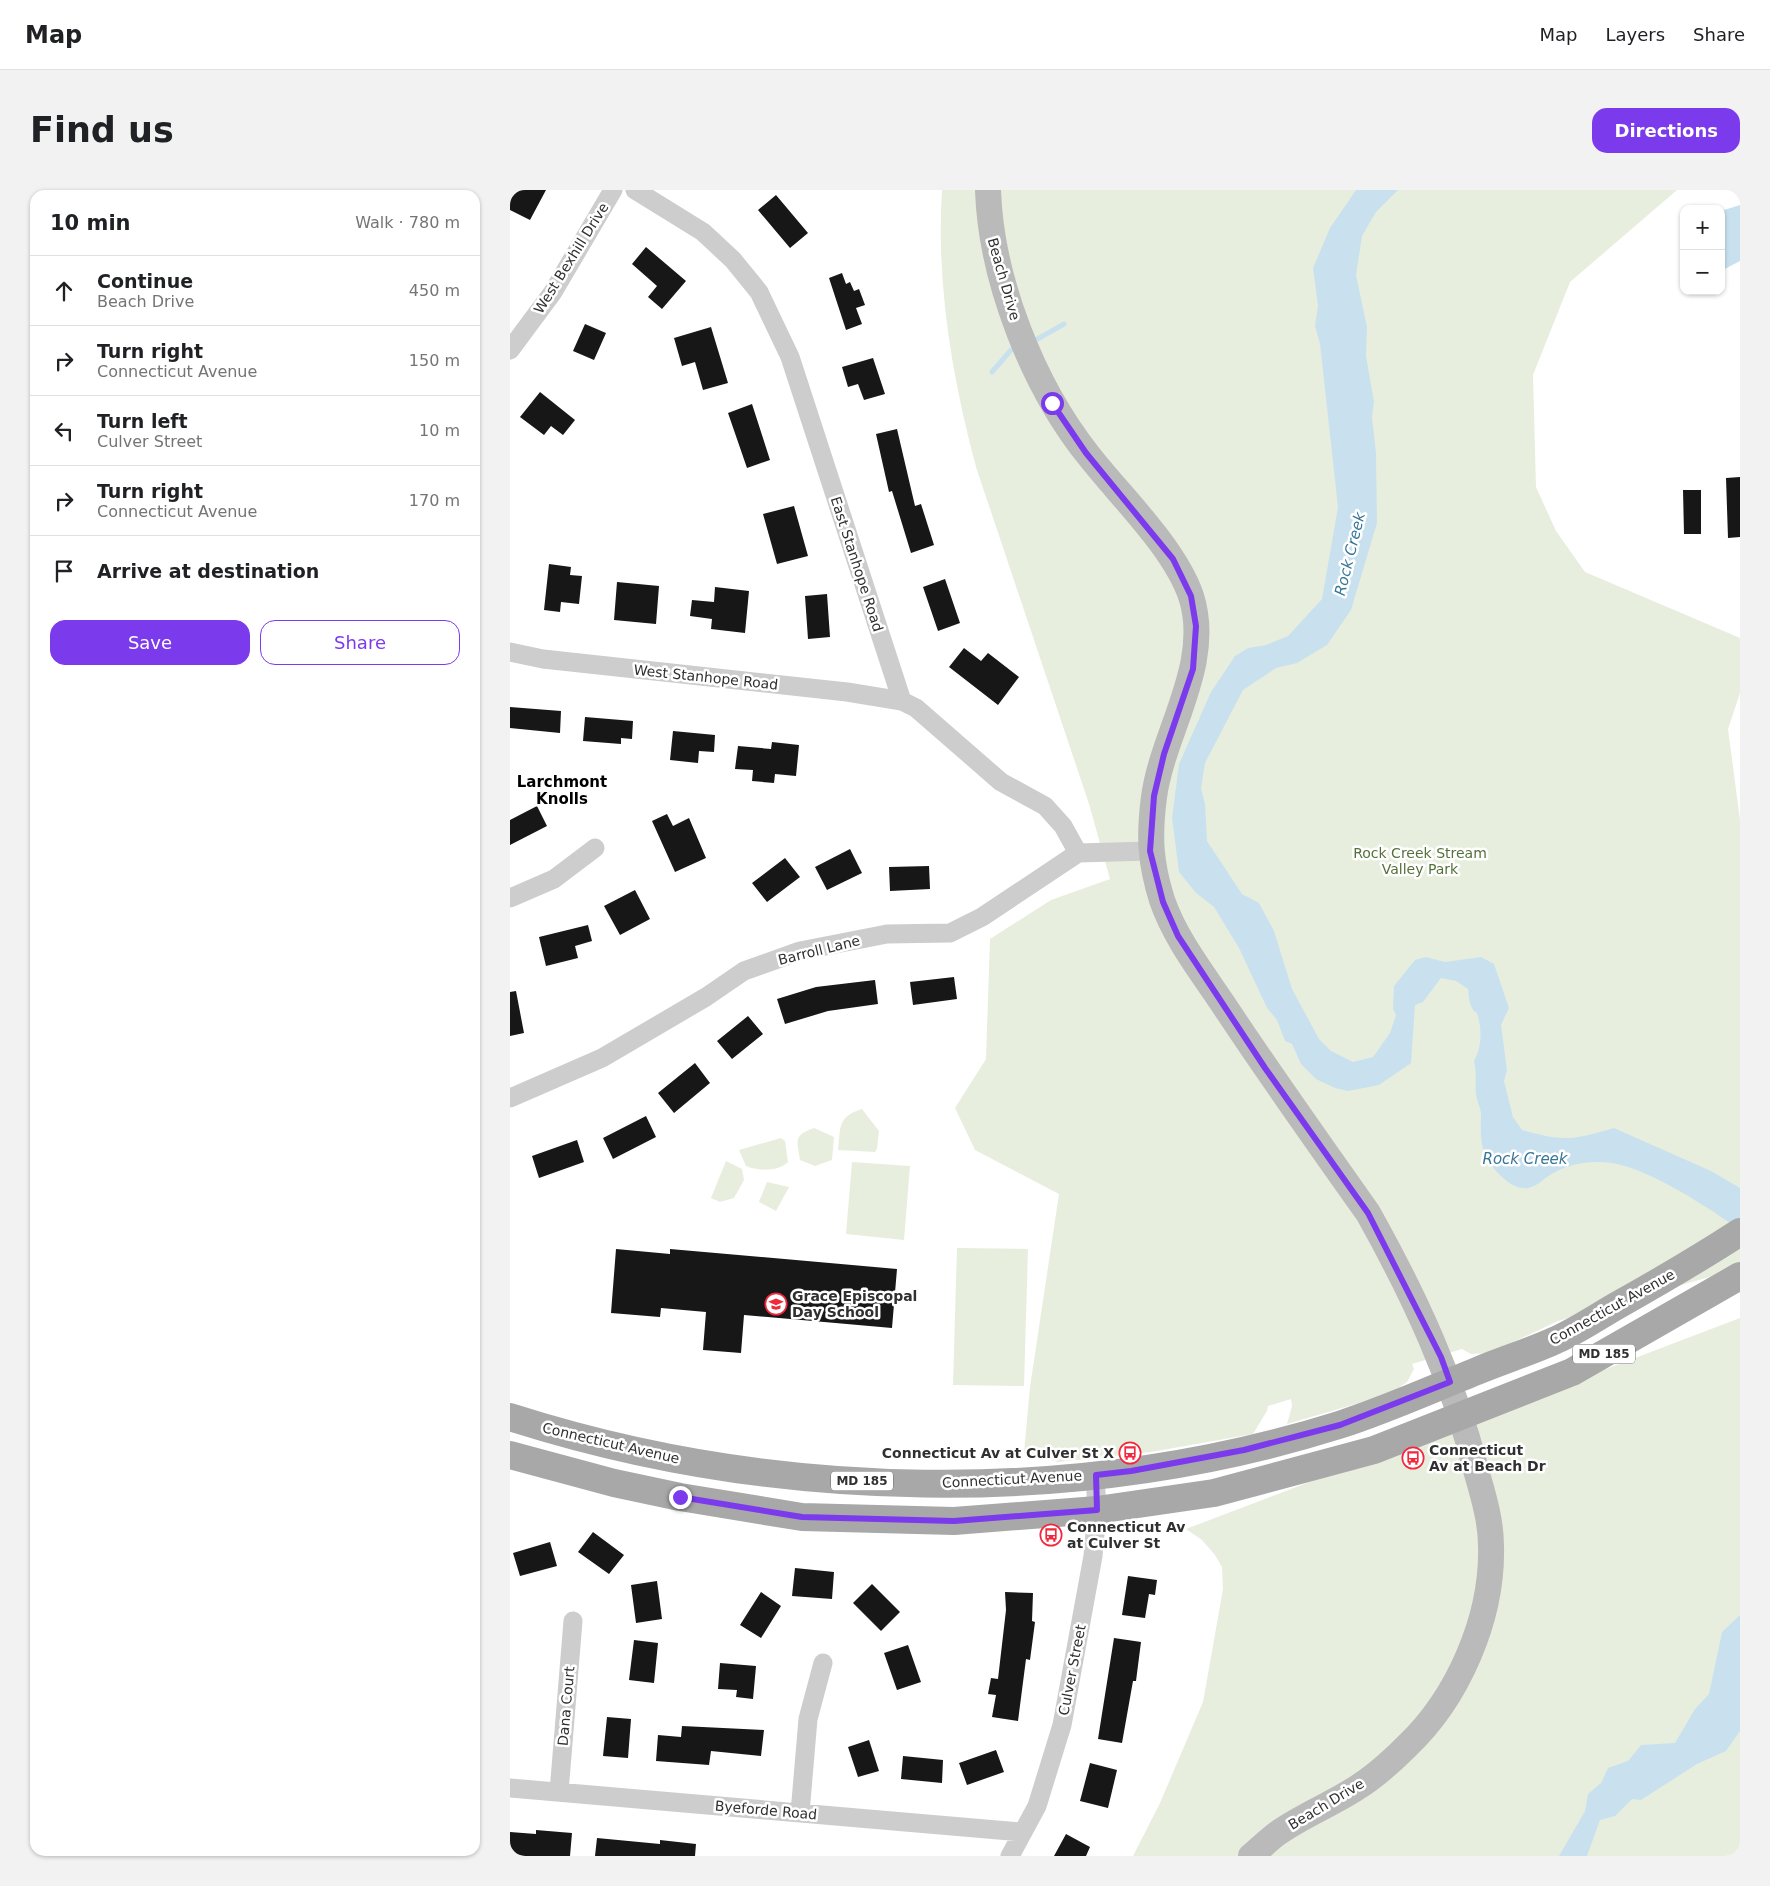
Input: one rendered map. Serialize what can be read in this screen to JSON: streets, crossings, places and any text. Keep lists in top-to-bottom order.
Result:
{
  "streets": {
    "main road": ["Connecticut Avenue", "MD 185"],
    "street": [
      "West Bexhill Drive",
      "Beach Drive",
      "East Stanhope Road",
      "West Stanhope Road",
      "Barroll Lane",
      "Culver Street",
      "Dana Court",
      "Byeforde Road"
    ]
  },
  "crossings": [
    ["Beach Drive", "Connecticut Avenue"],
    ["Beach Drive", "MD 185"],
    ["East Stanhope Road", "West Stanhope Road"],
    ["Connecticut Avenue", "Culver Street"],
    ["MD 185", "Culver Street"],
    ["Culver Street", "Byeforde Road"],
    ["Dana Court", "Byeforde Road"]
  ],
  "districts": ["Larchmont Knolls"],
  "water": ["Rock Creek"],
  "parks": ["Rock Creek Stream Valley Park"],
  "places": {
    "school or university": ["Grace Episcopal Day School"],
    "bus stop": ["Connecticut Av at Culver St X", "Connecticut Av at Beach Dr", "Connecticut Av at Culver St"]
  },
  "page": {
    "header": "Map",
    "nav": ["Map", "Layers", "Share"],
    "buttons": [
      "Directions",
      ["Save", "Share"]
    ],
    "title": "Find us",
    "heading": ["10 min", "Walk · 780 m"],
    "map_buttons": ["+", "−"],
    "list": [
      ["Continue", "Beach Drive", "450 m"],
      ["Turn right", "Connecticut Avenue", "150 m"],
      ["Turn left", "Culver Street", "10 m"],
      ["Turn right", "Connecticut Avenue", "170 m"],
      "Arrive at destination"
    ]
  }
}
